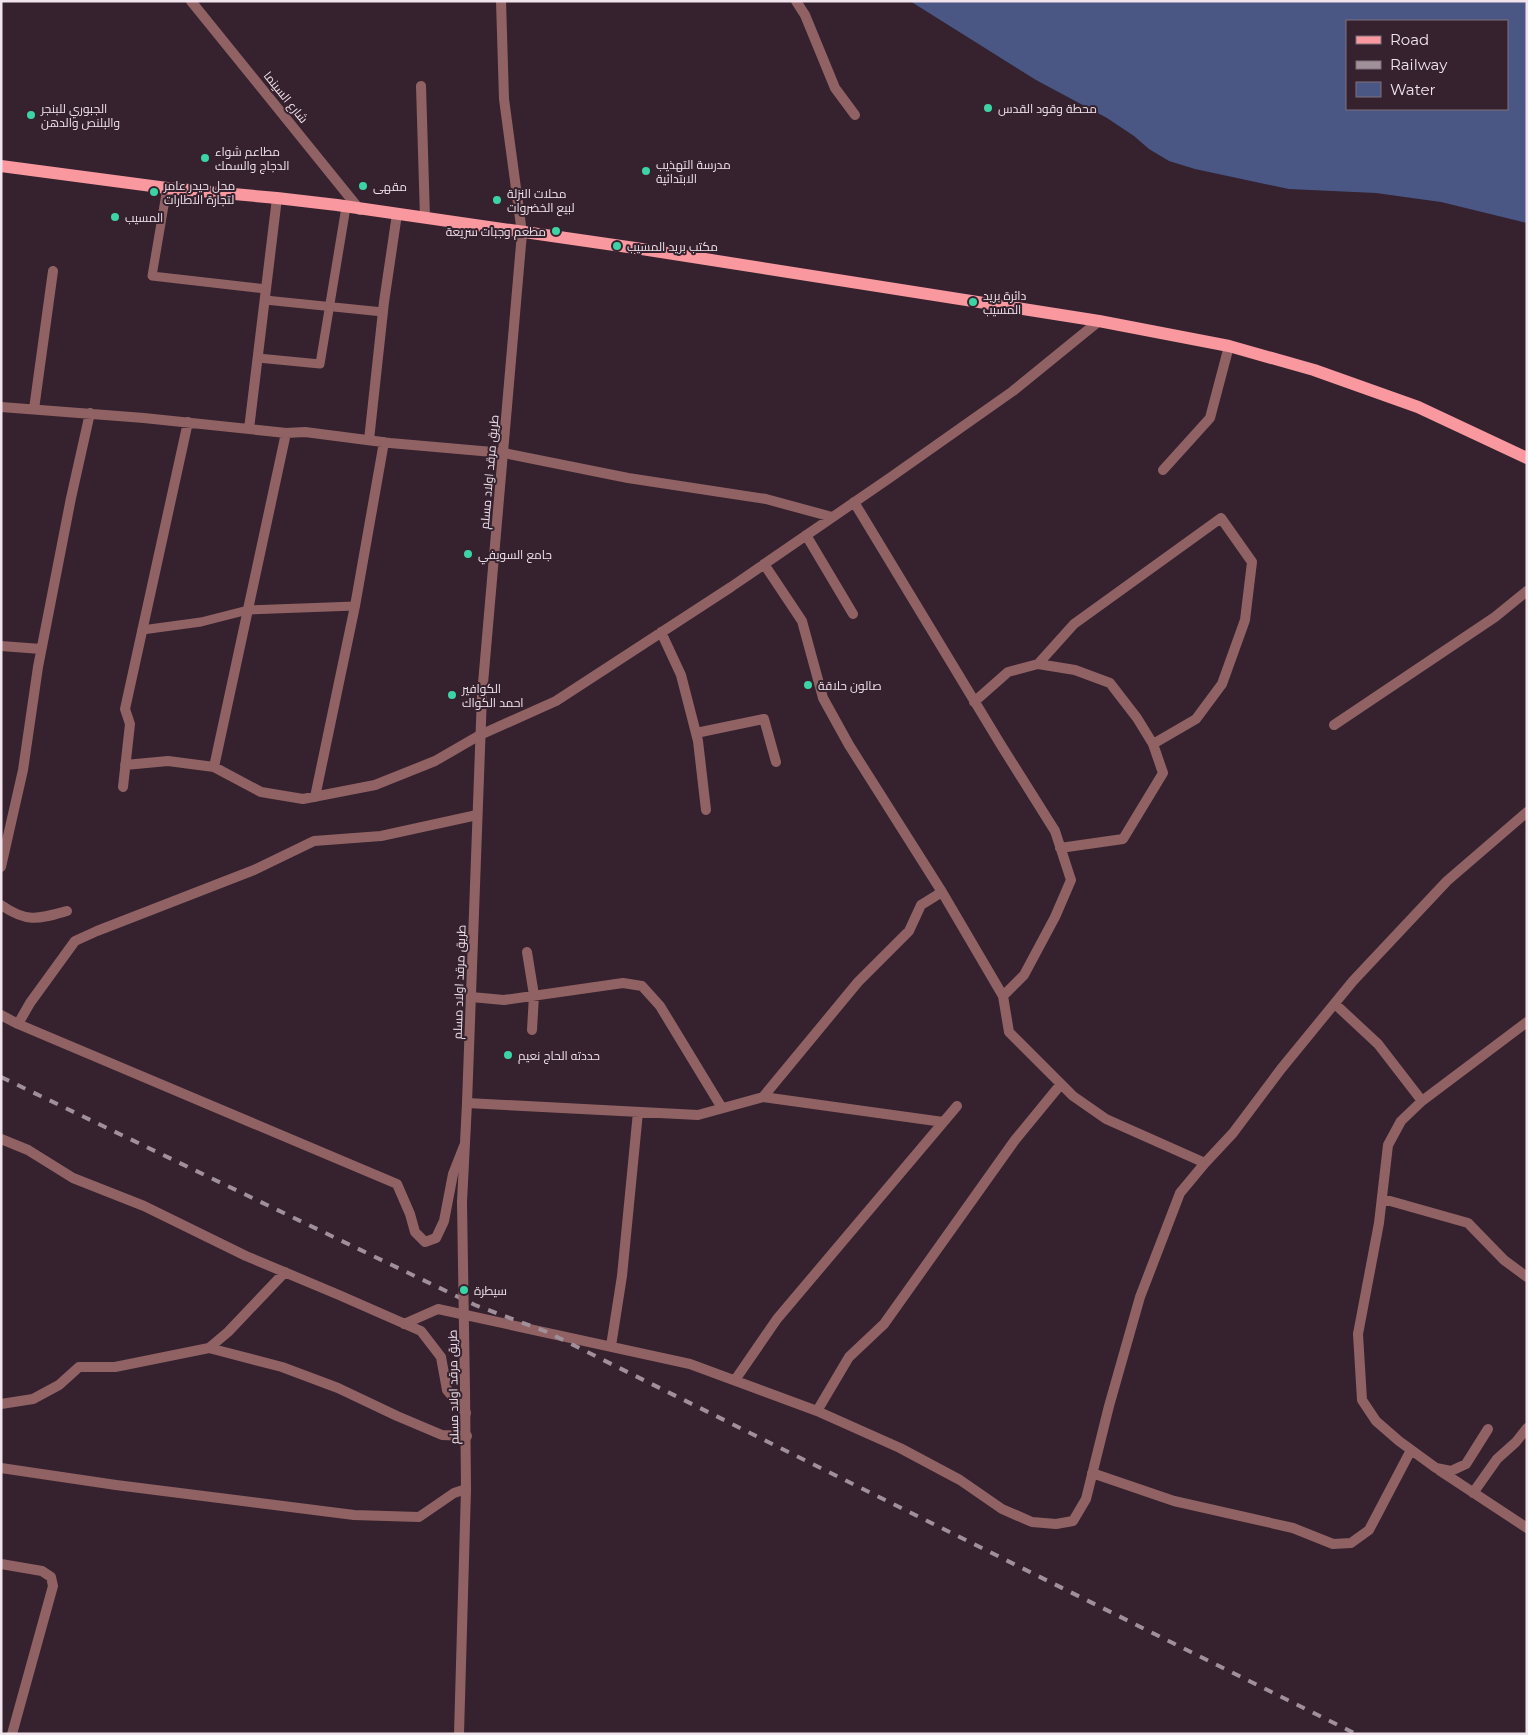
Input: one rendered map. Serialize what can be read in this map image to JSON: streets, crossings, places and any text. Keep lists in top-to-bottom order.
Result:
{
  "streets": {
    "street": ["شارع السينما", "طريق مرقد اولاد مسلم"]
  },
  "places": [
    "محطة وقود القدس",
    "الجبوري للبنجر والبلنص والدهن",
    "مطاعم شواء الدجاج والسمك",
    "مدرسة التهذيب الابتدائية",
    "مقهى",
    "محل حيدر عامر لتجارة الاطارات",
    "محلات النزلة لبيع الخضروات",
    "المسيب",
    "مطعم وجبات سريعة",
    "مكتب بريد المسيب",
    "دائرة بريد المسيب",
    "جامع السويفي",
    "صالون حلاقة",
    "الكوافير احمد الكواك",
    "حددته الحاج نعيم",
    "سيطرة"
  ],
  "legend": ["Road", "Railway", "Water"]
}
